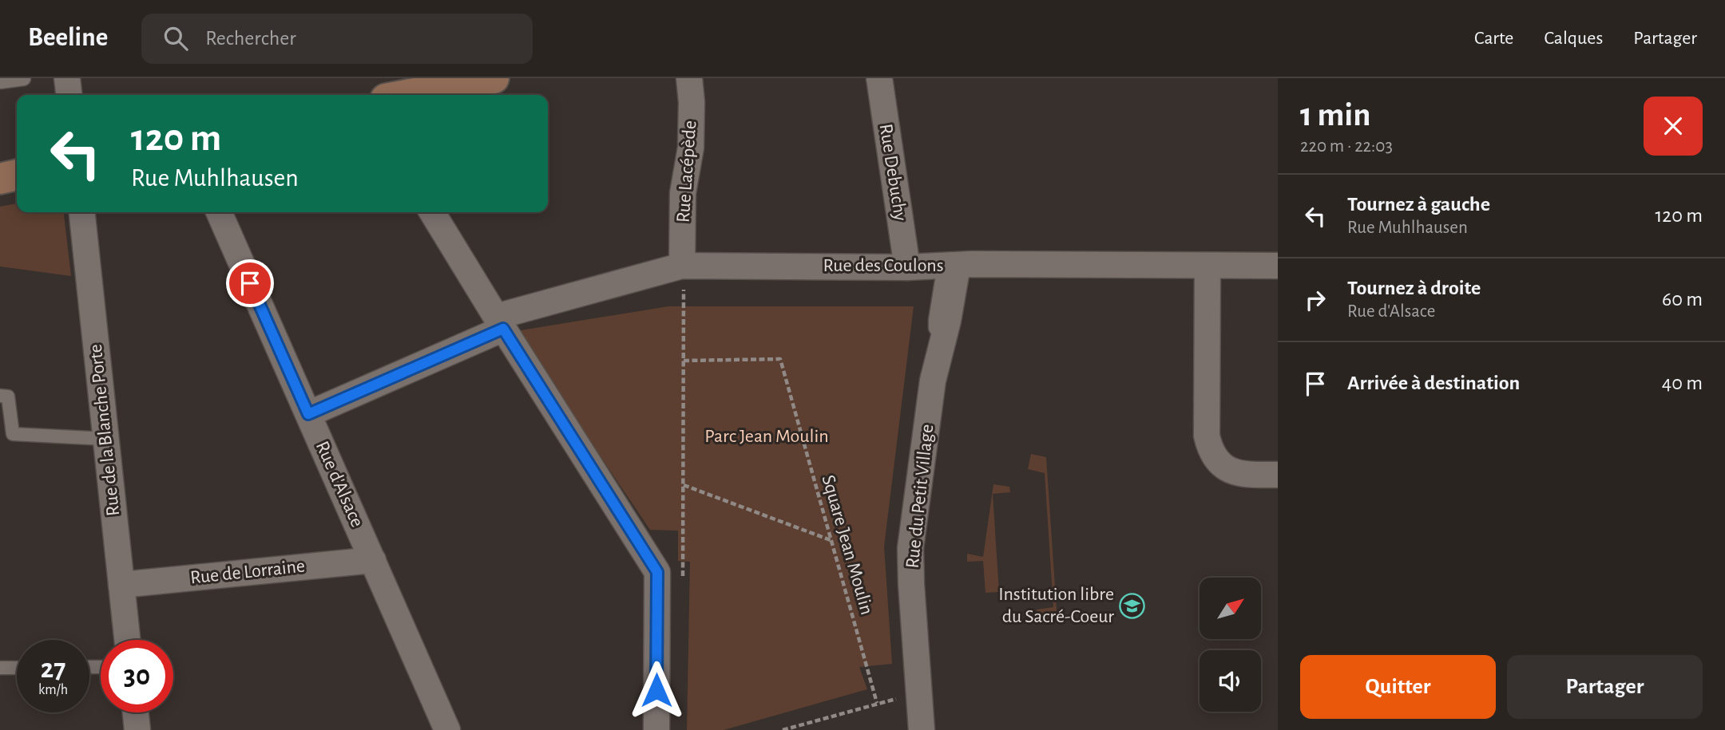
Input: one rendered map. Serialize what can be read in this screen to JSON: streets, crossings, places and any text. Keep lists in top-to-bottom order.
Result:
{
  "streets": {
    "street": [
      "Rue Lacépède",
      "Rue Debuchy",
      "Rue des Coulons",
      "Rue de la Blanche Porte",
      "Rue d'Alsace",
      "Rue du Petit Village",
      "Rue de Lorraine"
    ],
    "path": ["Square Jean Moulin"]
  },
  "crossings": [
    ["Rue Lacépède", "Rue des Coulons"],
    ["Rue Debuchy", "Rue des Coulons"],
    ["Rue des Coulons", "Rue d'Alsace"],
    ["Rue des Coulons", "Rue du Petit Village"],
    ["Rue de la Blanche Porte", "Rue de Lorraine"],
    ["Rue d'Alsace", "Rue de Lorraine"]
  ],
  "parks": ["Parc Jean Moulin"],
  "places": {
    "school or university": ["Institution libre du Sacré-Coeur"]
  },
  "north": "top right",
  "page": {
    "header": "Beeline",
    "search": "Rechercher",
    "nav": ["Carte", "Calques", "Partager"],
    "heading": ["1 min", "220 m · 22:03"],
    "turn": ["120 m", "Rue Muhlhausen"],
    "list": [
      {
        "name": "Tournez à gauche",
        "note": "Rue Muhlhausen",
        "value": "120 m"
      },
      {
        "name": "Tournez à droite",
        "note": "Rue d'Alsace",
        "value": "60 m"
      },
      {
        "name": "Arrivée à destination",
        "value": "40 m"
      }
    ],
    "speed": "27 km/h",
    "limit": "30",
    "buttons": ["Quitter", "Partager"]
  }
}
